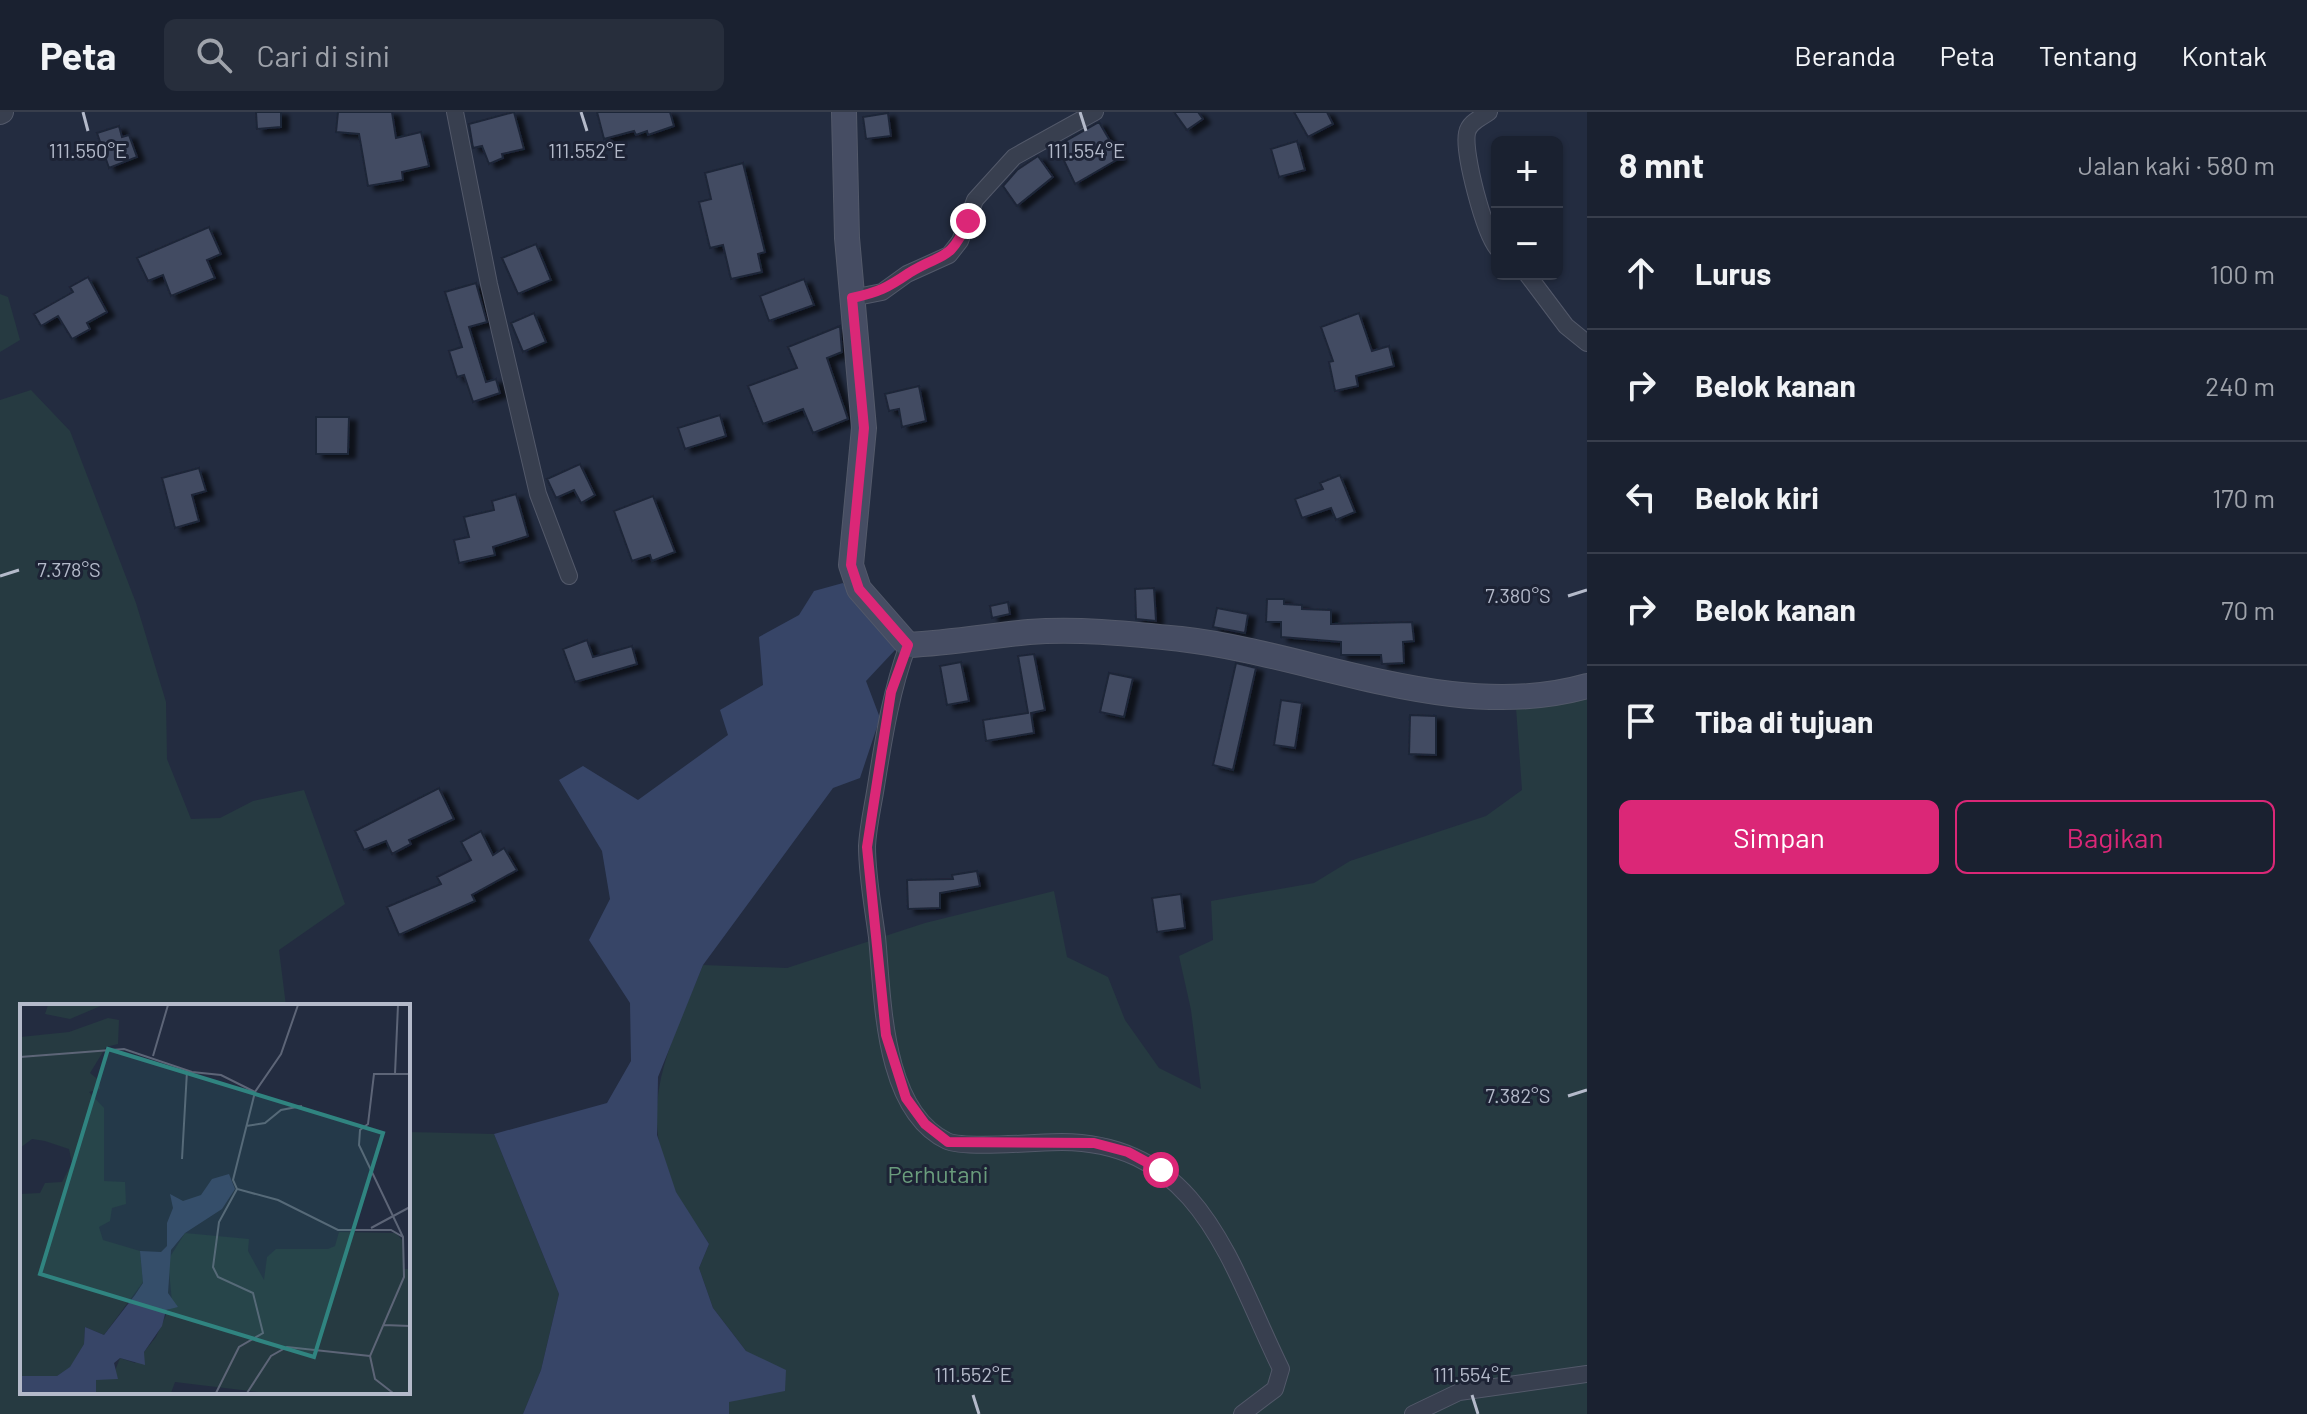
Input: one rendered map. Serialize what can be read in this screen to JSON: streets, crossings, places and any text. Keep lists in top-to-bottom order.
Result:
{
  "parks": ["Perhutani"],
  "page": {
    "header": "Peta",
    "search": "Cari di sini",
    "nav": [
      "Beranda",
      "Peta",
      "Tentang",
      "Kontak"
    ],
    "heading": ["8 mnt", "Jalan kaki · 580 m"],
    "map_buttons": ["+", "−"],
    "list": [
      ["Lurus", "100 m"],
      ["Belok kanan", "240 m"],
      ["Belok kiri", "170 m"],
      ["Belok kanan", "70 m"],
      "Tiba di tujuan"
    ],
    "buttons": ["Simpan", "Bagikan"]
  },
  "coordinates": [
    "111.550°E",
    "111.552°E",
    "111.554°E",
    "7.378°S",
    "7.380°S",
    "7.382°S"
  ]
}
